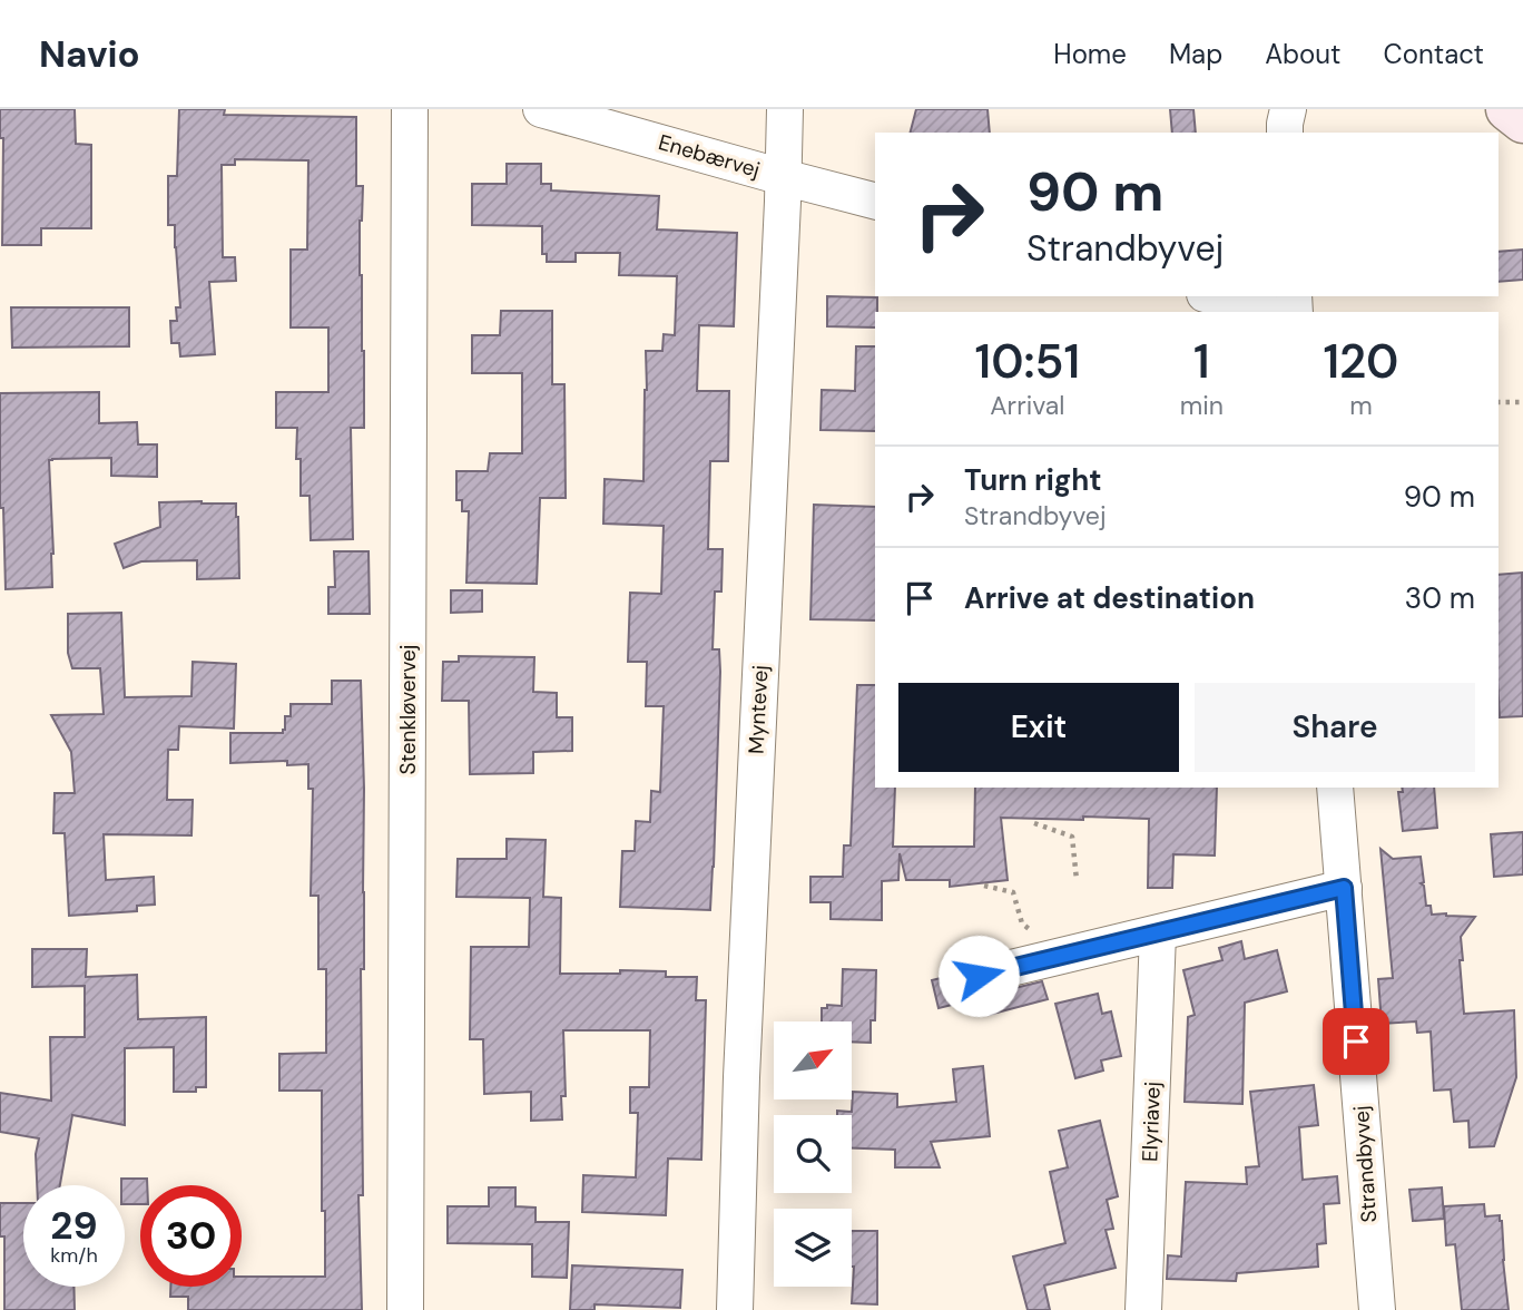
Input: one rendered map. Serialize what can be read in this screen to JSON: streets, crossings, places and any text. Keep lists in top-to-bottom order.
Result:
{
  "streets": {
    "street": [
      "Enebærvej",
      "Stenkløvervej",
      "Myntevej",
      "Elyriavej",
      "Strandbyvej"
    ]
  },
  "crossings": [
    ["Enebærvej", "Myntevej"]
  ],
  "north": "top right",
  "page": {
    "header": "Navio",
    "nav": [
      "Home",
      "Map",
      "About",
      "Contact"
    ],
    "turn": ["90 m", "Strandbyvej"],
    "eta": [
      "10:51",
      "Arrival",
      "1",
      "min",
      "120",
      "m"
    ],
    "list": [
      {
        "name": "Turn right",
        "note": "Strandbyvej",
        "value": "90 m"
      },
      {
        "name": "Arrive at destination",
        "value": "30 m"
      }
    ],
    "buttons": ["Exit", "Share"],
    "speed": "29 km/h",
    "limit": "30"
  }
}
